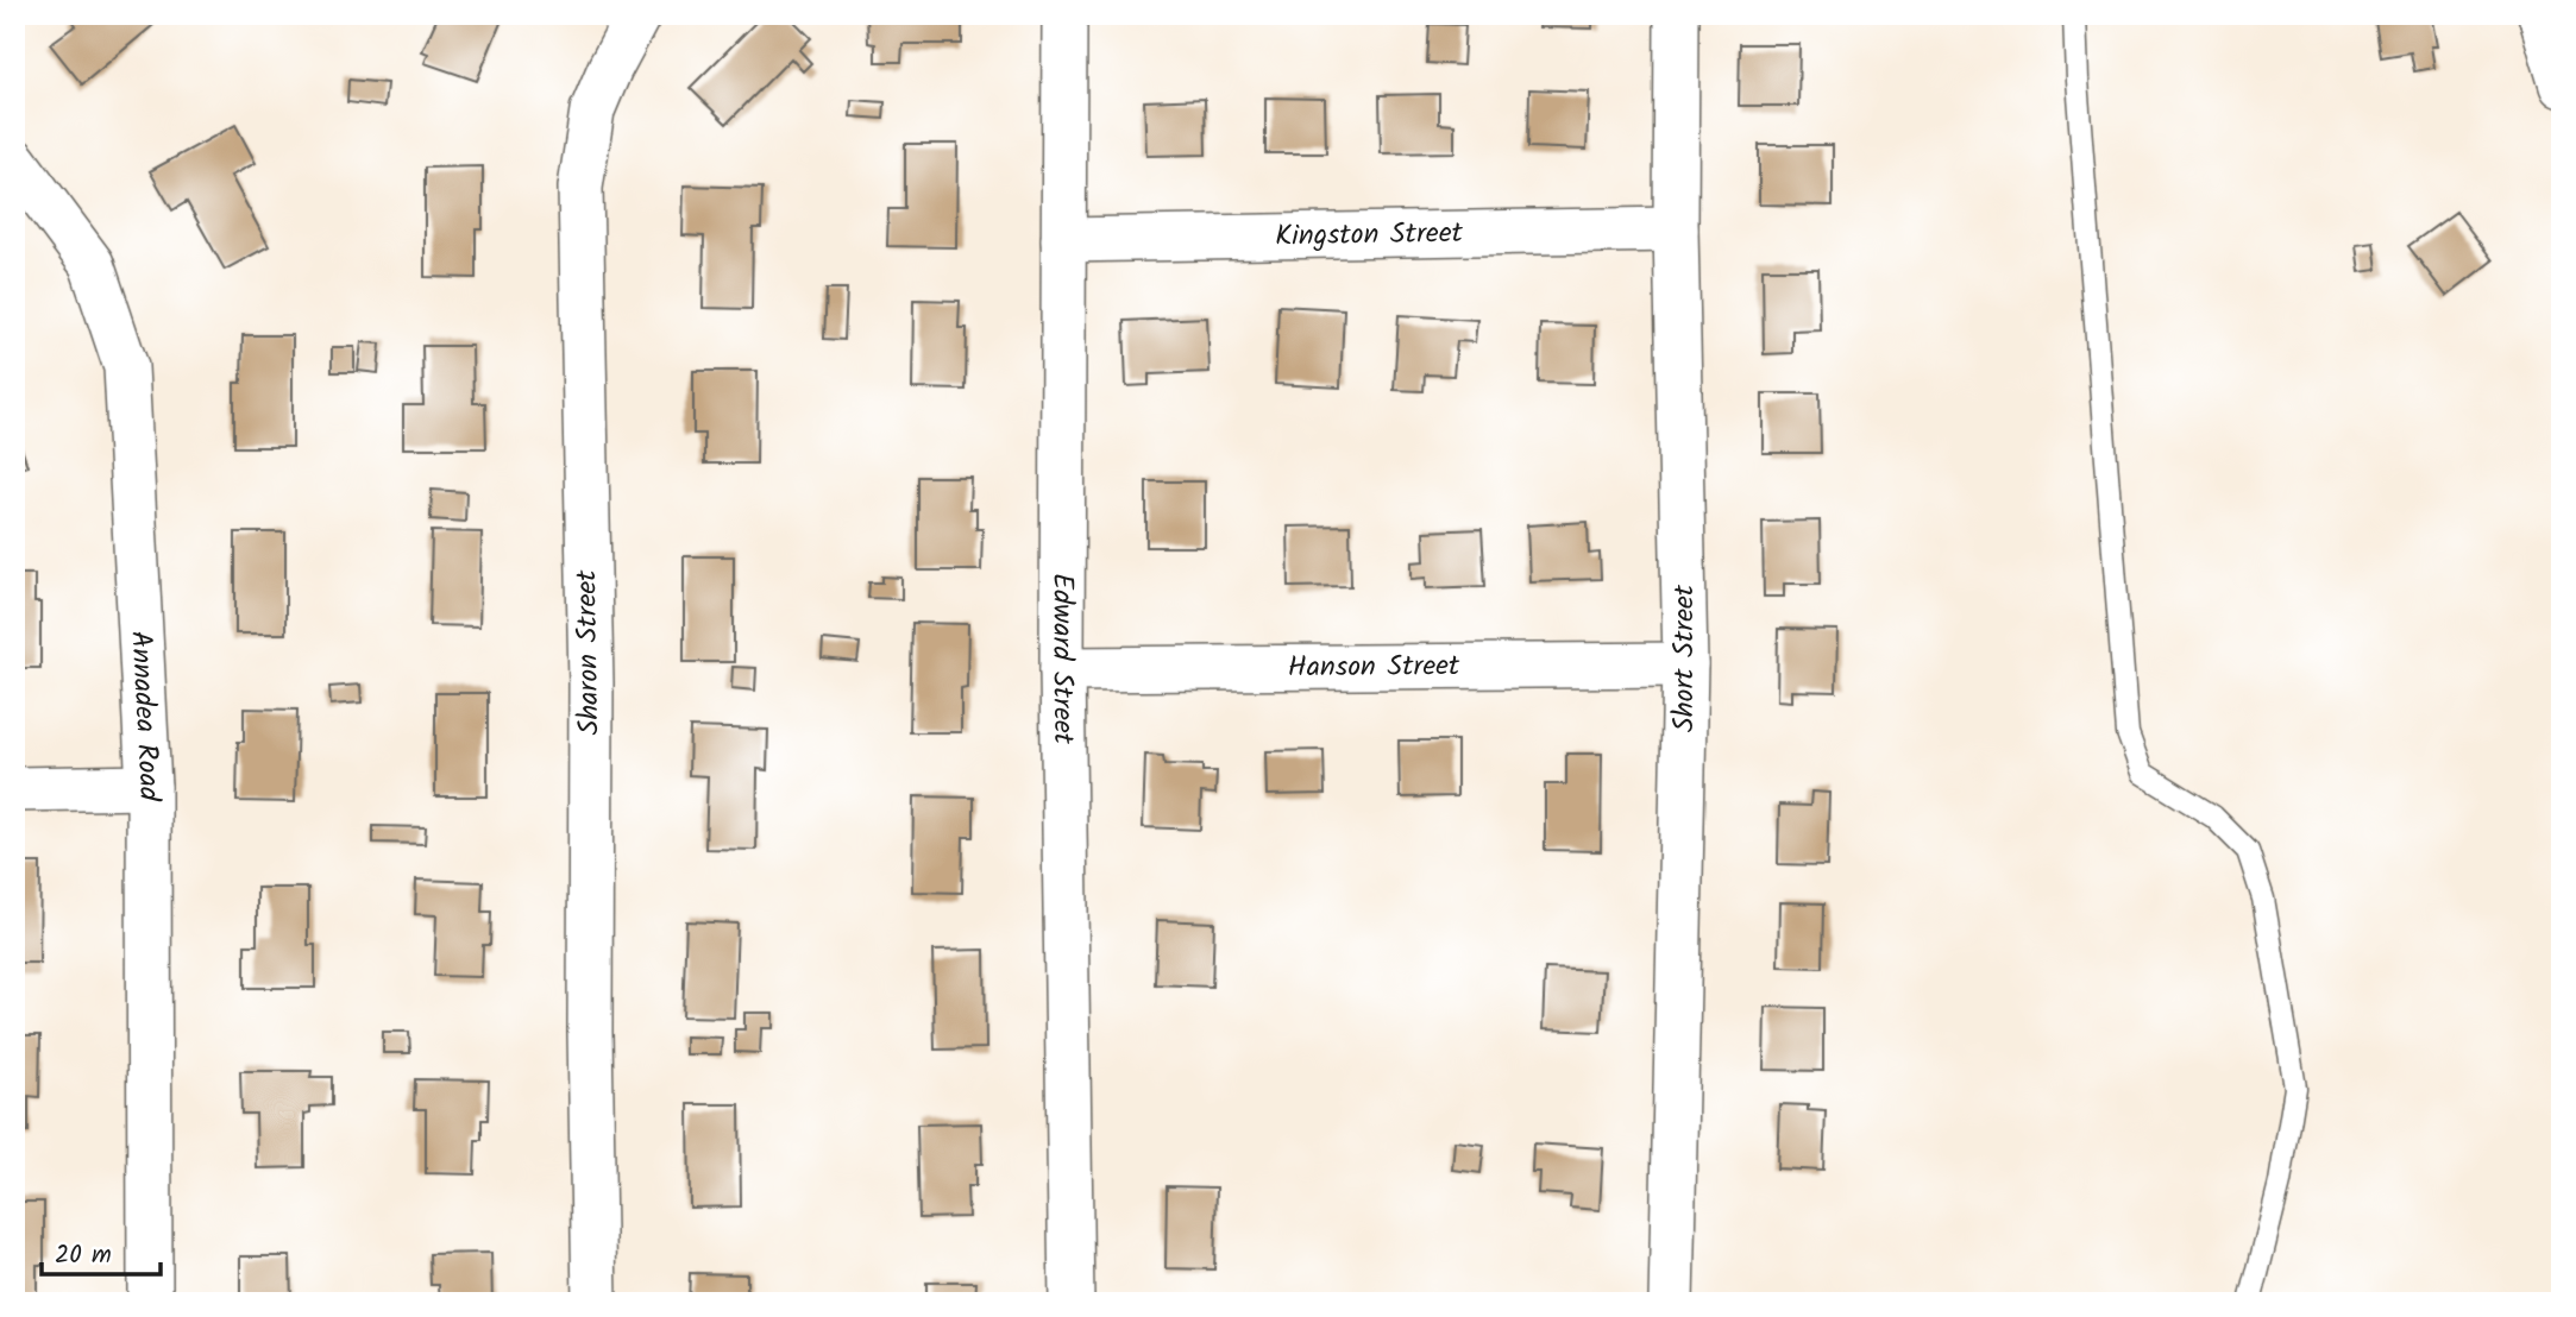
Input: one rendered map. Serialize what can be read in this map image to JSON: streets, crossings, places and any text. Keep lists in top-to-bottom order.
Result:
{
  "streets": {
    "street": [
      "Kingston Street",
      "Sharon Street",
      "Edward Street",
      "Short Street",
      "Hanson Street",
      "Annadea Road"
    ]
  },
  "crossings": [
    ["Kingston Street", "Edward Street"],
    ["Kingston Street", "Short Street"],
    ["Edward Street", "Hanson Street"],
    ["Short Street", "Hanson Street"]
  ],
  "scale_bar": "20 m"
}
